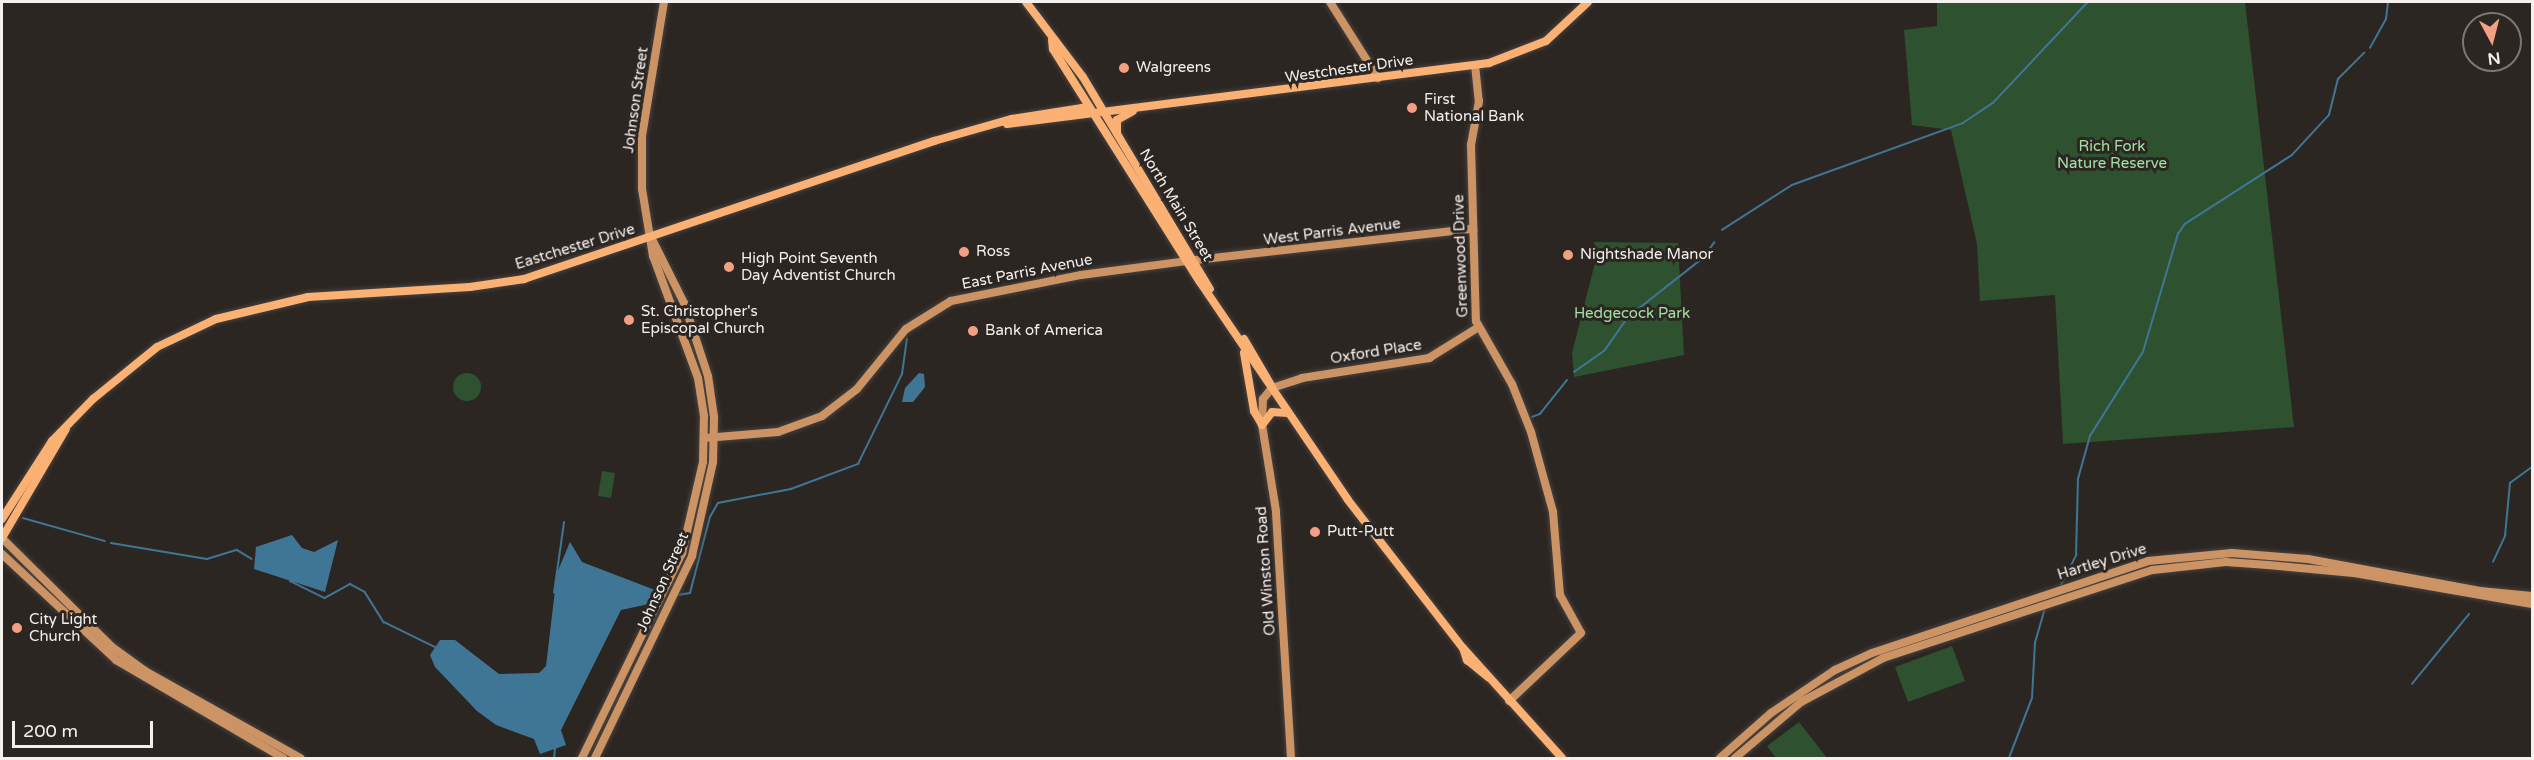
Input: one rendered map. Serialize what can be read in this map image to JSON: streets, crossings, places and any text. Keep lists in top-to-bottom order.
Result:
{
  "streets": {
    "main road": ["Westchester Drive", "North Main Street", "Eastchester Drive"],
    "street": [
      "Johnson Street",
      "West Parris Avenue",
      "Greenwood Drive",
      "East Parris Avenue",
      "Oxford Place",
      "Hartley Drive",
      "Old Winston Road"
    ]
  },
  "crossings": [
    ["Westchester Drive", "North Main Street"],
    ["Westchester Drive", "Eastchester Drive"],
    ["Westchester Drive", "Greenwood Drive"],
    ["Johnson Street", "Eastchester Drive"],
    ["Johnson Street", "East Parris Avenue"],
    ["North Main Street", "West Parris Avenue"],
    ["North Main Street", "Eastchester Drive"],
    ["North Main Street", "Greenwood Drive"],
    ["North Main Street", "East Parris Avenue"],
    ["North Main Street", "Oxford Place"],
    ["North Main Street", "Old Winston Road"],
    ["West Parris Avenue", "Greenwood Drive"],
    ["West Parris Avenue", "East Parris Avenue"],
    ["Greenwood Drive", "Oxford Place"],
    ["Oxford Place", "Old Winston Road"]
  ],
  "parks": ["Rich Fork Nature Reserve", "Hedgecock Park"],
  "places": [
    "Walgreens",
    "First National Bank",
    "Ross",
    "Nightshade Manor",
    "High Point Seventh Day Adventist Church",
    "St. Christopher's Episcopal Church",
    "Bank of America",
    "Putt-Putt",
    "City Light Church"
  ],
  "scale_bar": "200 m",
  "north": "bottom"
}
